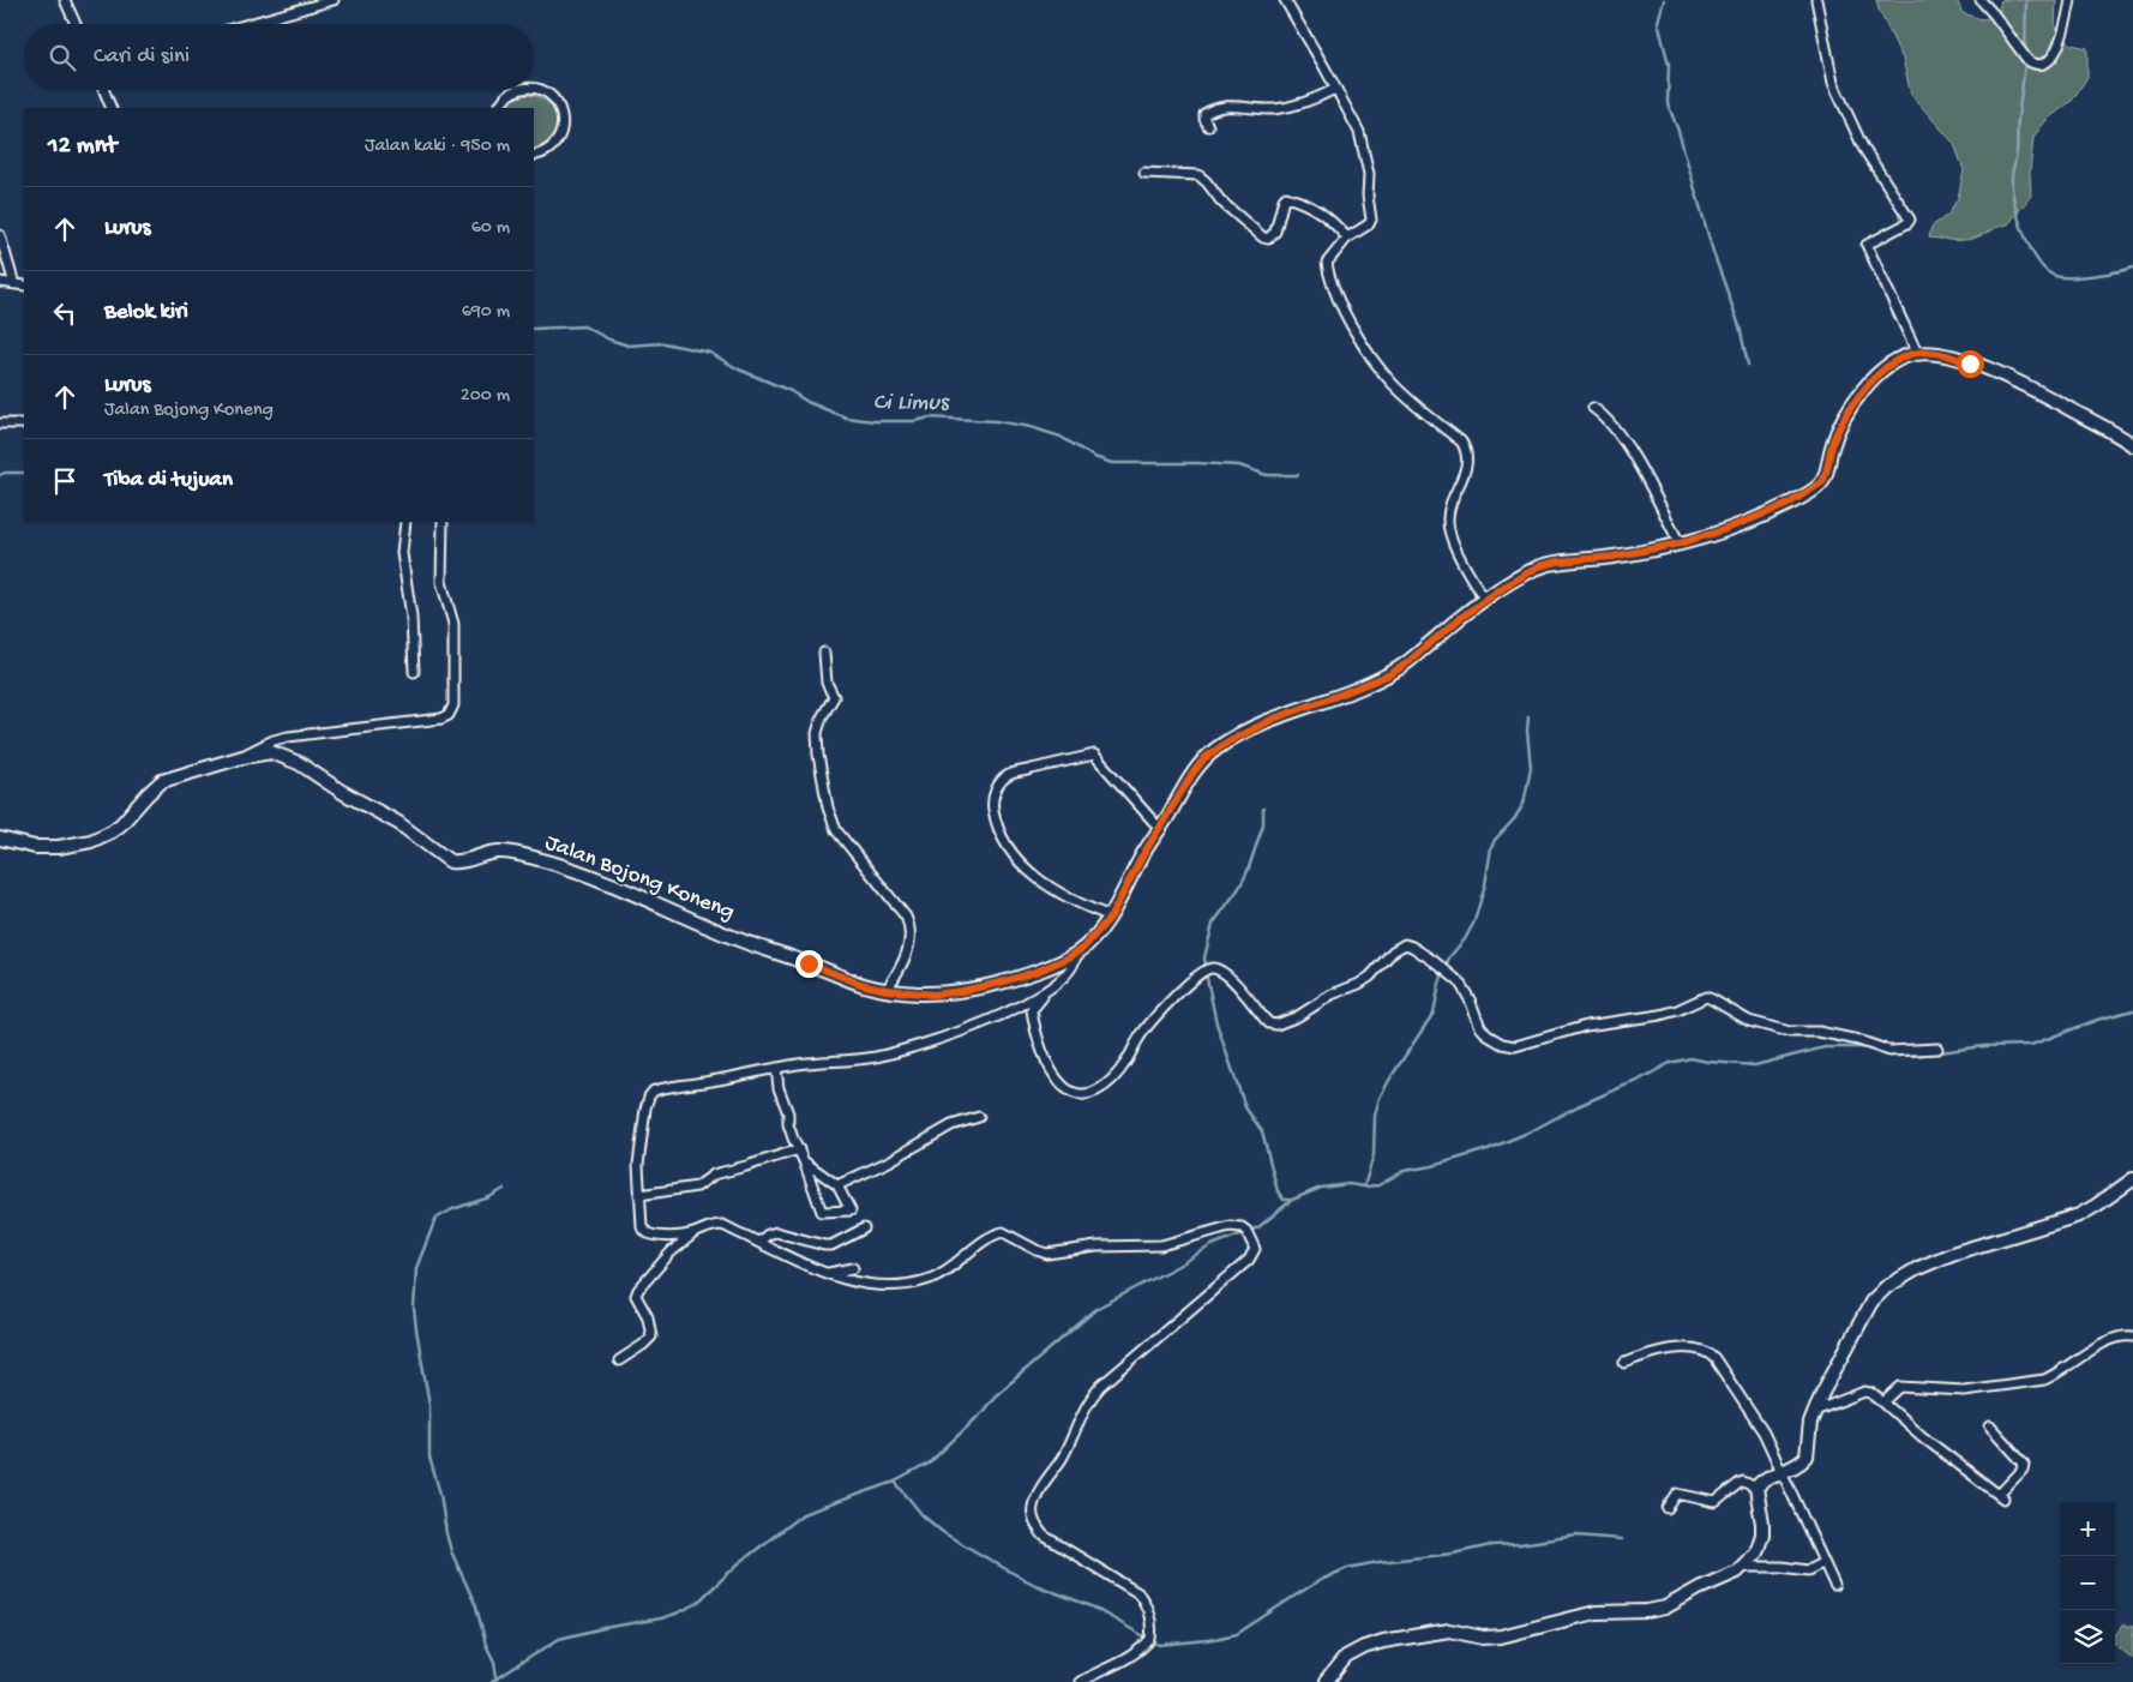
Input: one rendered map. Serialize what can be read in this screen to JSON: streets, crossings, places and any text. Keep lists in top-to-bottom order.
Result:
{
  "streets": {
    "street": ["Jalan Bojong Koneng"]
  },
  "water": ["Ci Limus"],
  "page": {
    "search": "Cari di sini",
    "heading": ["12 mnt", "Jalan kaki · 950 m"],
    "list": [
      ["Lurus", "60 m"],
      ["Belok kiri", "690 m"],
      ["Lurus", "Jalan Bojong Koneng", "200 m"],
      "Tiba di tujuan"
    ],
    "map_buttons": ["+", "−"]
  }
}
